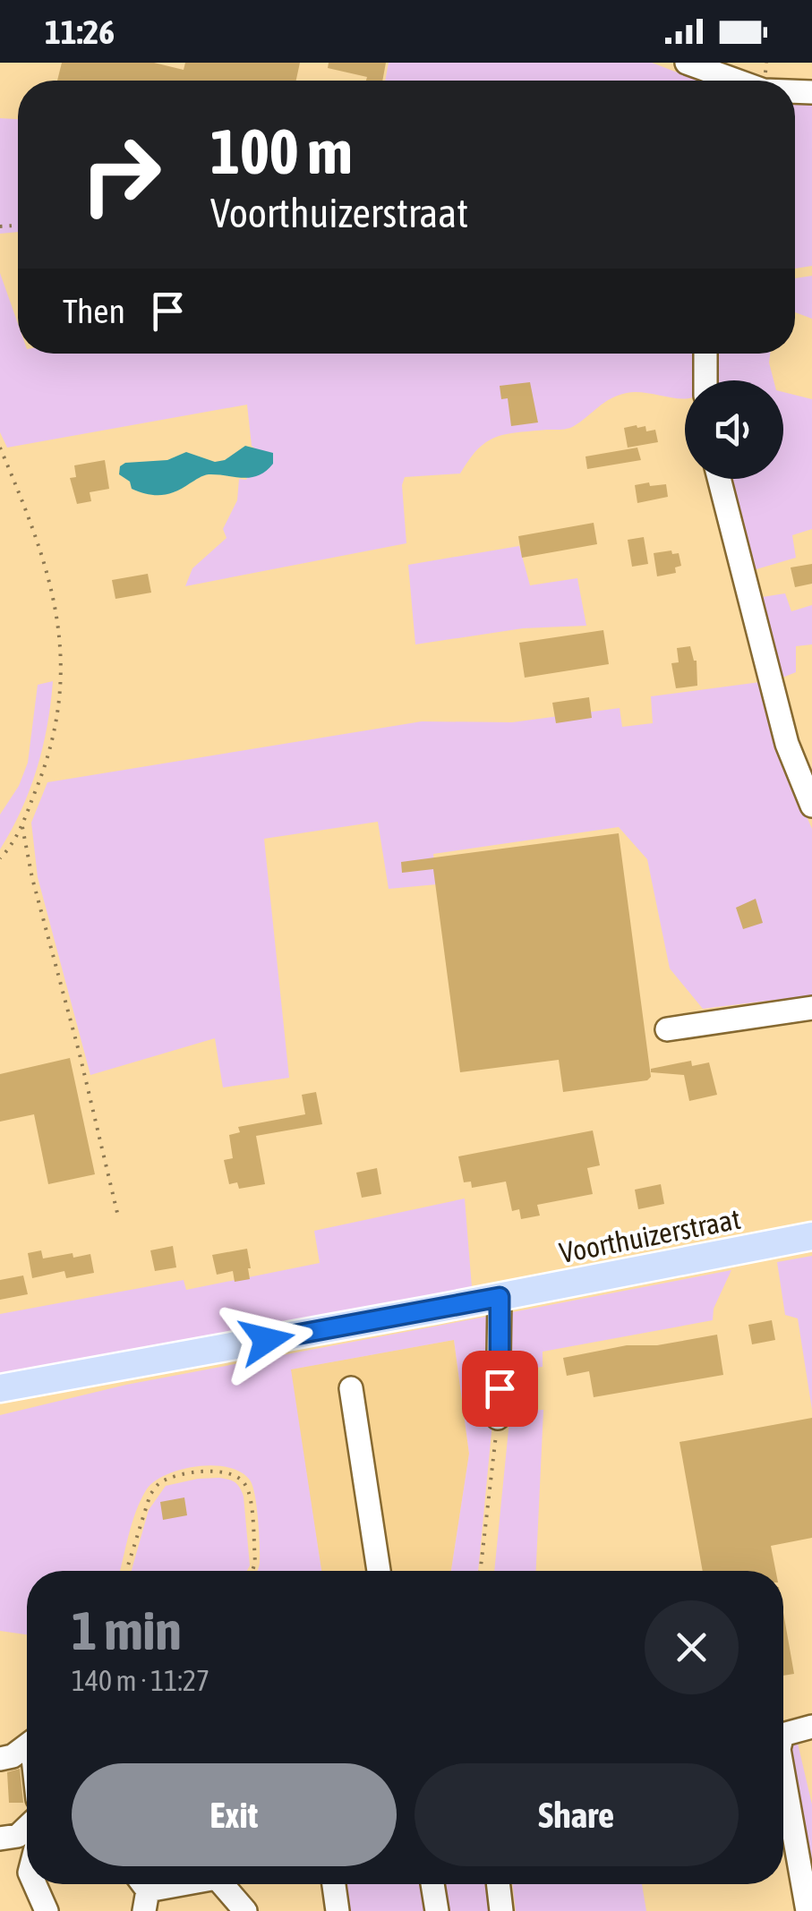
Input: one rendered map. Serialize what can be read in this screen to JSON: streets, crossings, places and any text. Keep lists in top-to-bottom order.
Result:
{
  "streets": {
    "main road": ["Voorthuizerstraat"]
  },
  "page": {
    "status": "11:26",
    "turn": ["100 m", "Voorthuizerstraat"],
    "then": "Then",
    "heading": ["1 min", "140 m · 11:27"],
    "buttons": ["Exit", "Share"]
  }
}
